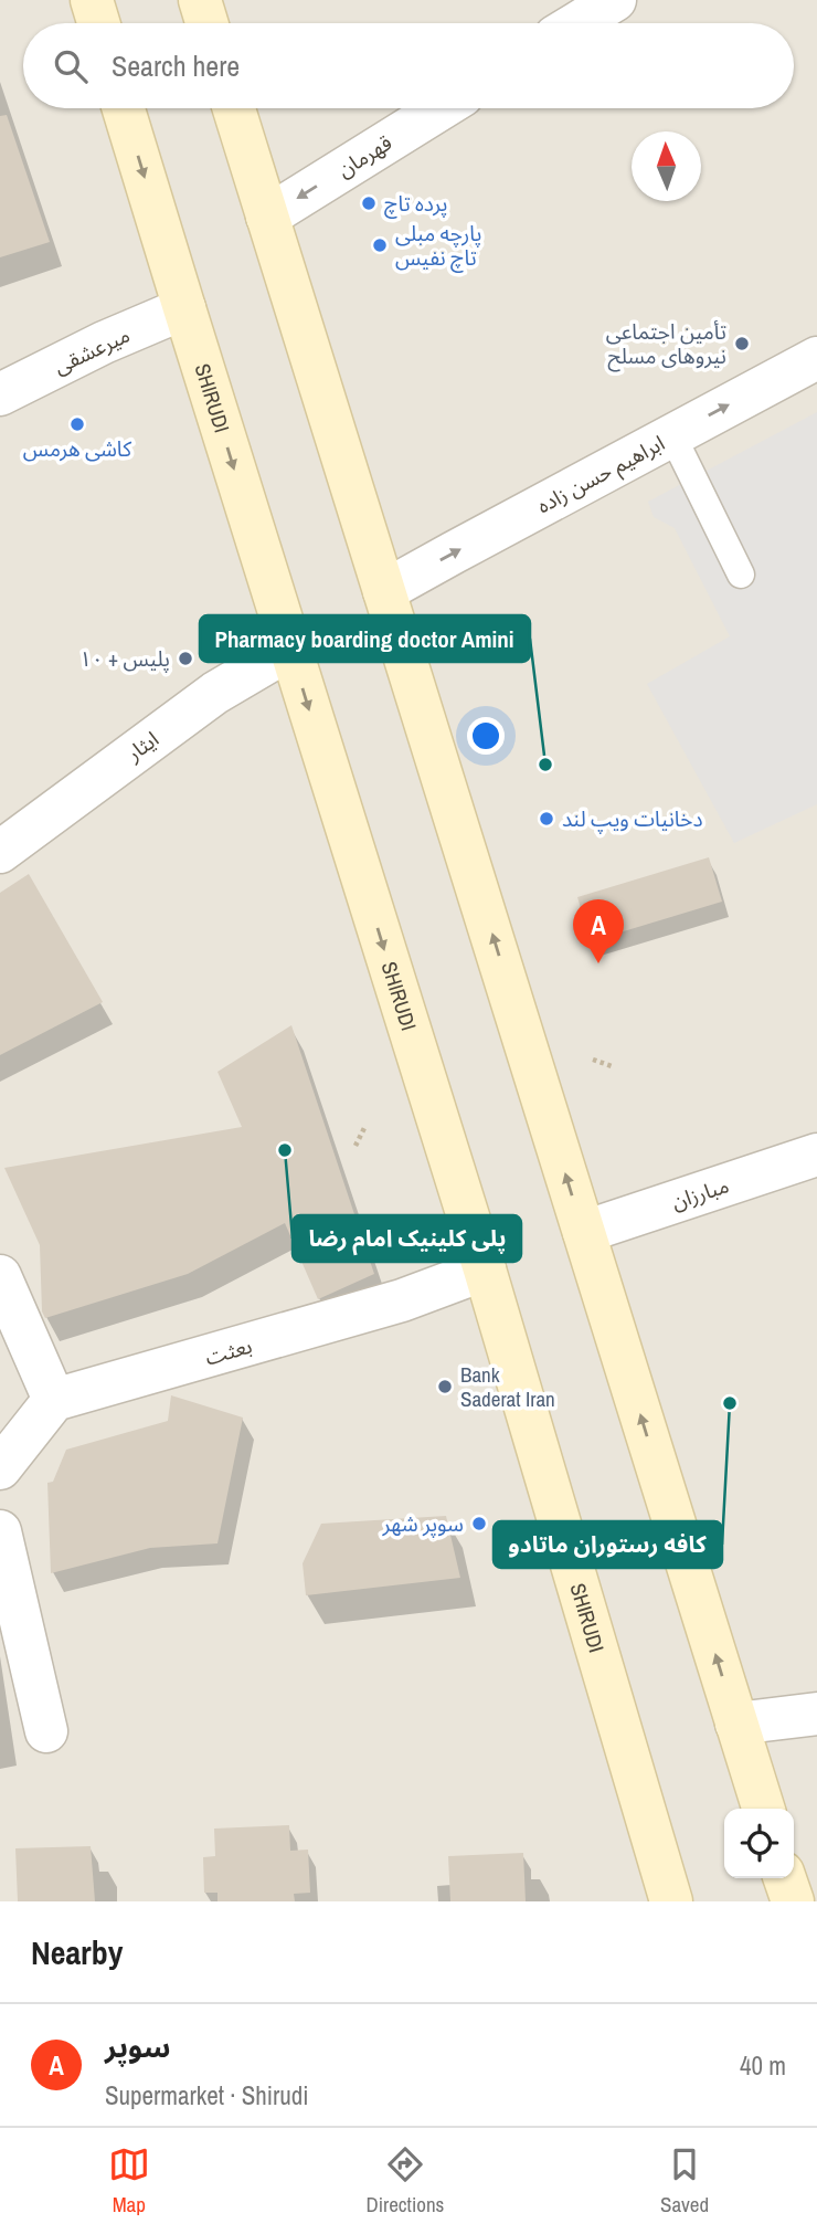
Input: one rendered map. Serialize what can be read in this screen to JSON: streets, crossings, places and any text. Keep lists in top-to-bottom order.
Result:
{
  "streets": {
    "main road": ["SHIRUDI"],
    "street": [
      "قهرمان",
      "میرعشقی",
      "ابراهیم حسن زاده",
      "ایثار",
      "مبارزان",
      "بعثت"
    ]
  },
  "crossings": [
    ["میرعشقی", "SHIRUDI"],
    ["SHIRUDI", "ایثار"],
    ["SHIRUDI", "بعثت"]
  ],
  "one_way": ["قهرمان", "ابراهیم حسن زاده"],
  "places": [
    "پرده تاچ",
    "پارچه مبلی تاچ نفیس",
    "تأمین اجتماعی نیروهای مسلح",
    "کاشی هرمس",
    "پلیس + ۱۰",
    "Pharmacy boarding doctor Amini",
    "دخانیات ویپ لند",
    "پلی کلینیک امام رضا",
    "Bank Saderat Iran",
    "کافه رستوران ماتادو",
    "سوپر شهر"
  ],
  "north": "top",
  "page": {
    "search": "Search here",
    "pins": "A",
    "heading": "Nearby",
    "list": [
      {
        "mark": "A",
        "name": "سوپر",
        "note": "Supermarket · Shirudi",
        "value": "40 m"
      }
    ],
    "nav": ["Map", "Directions", "Saved"]
  }
}
